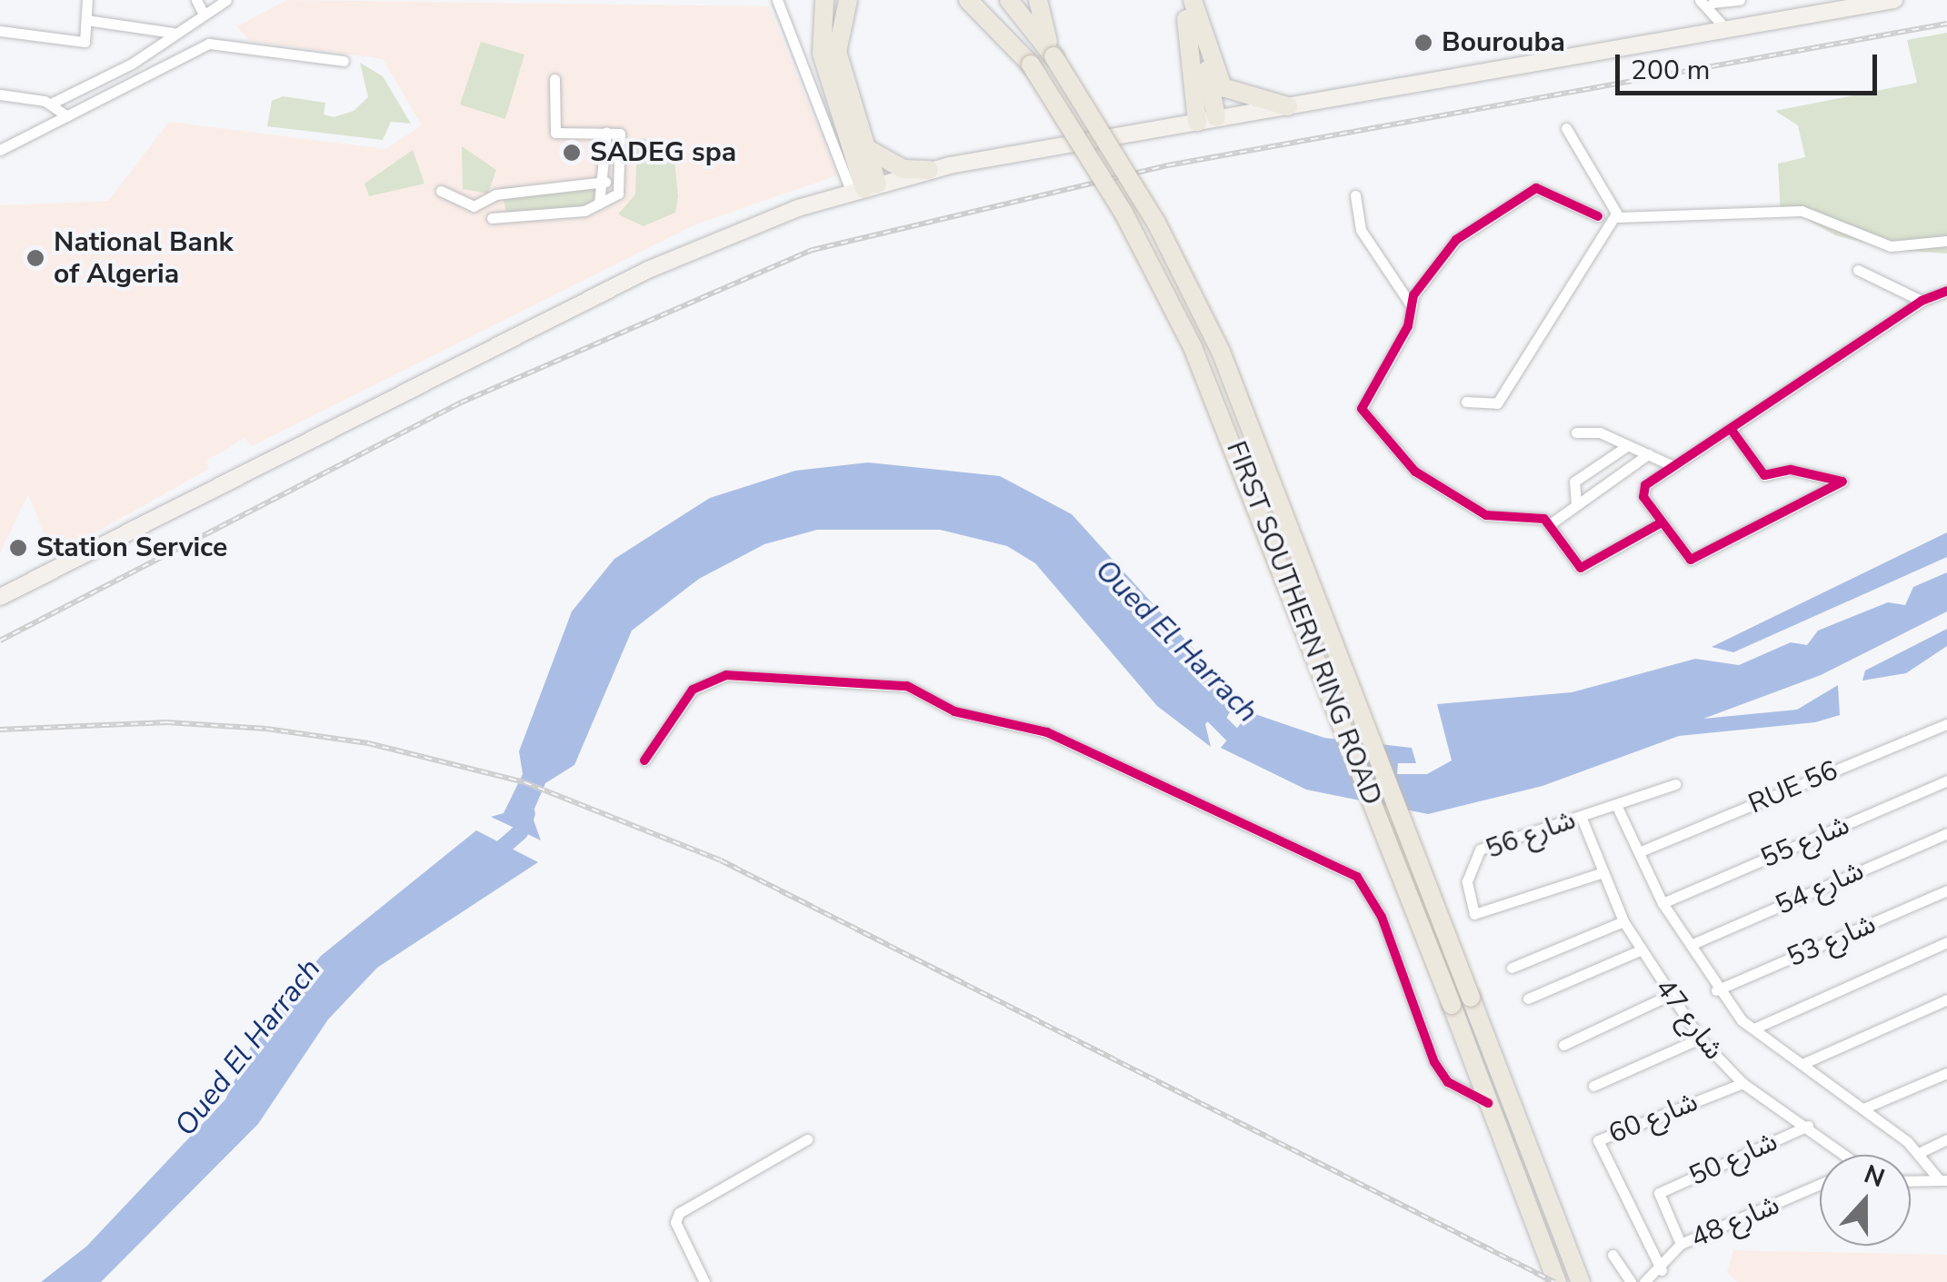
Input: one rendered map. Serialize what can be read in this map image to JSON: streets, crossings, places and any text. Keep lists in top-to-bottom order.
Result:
{
  "streets": {
    "highway": ["FIRST SOUTHERN RING ROAD"],
    "street": [
      "RUE 56",
      "شارع 56",
      "شارع 55",
      "شارع 54",
      "شارع 53",
      "شارع 47",
      "شارع 60",
      "شارع 50",
      "شارع 48"
    ]
  },
  "crossings": [
    ["شارع 56", "شارع 47"],
    ["شارع 47", "شارع 60"],
    ["شارع 47", "شارع 50"],
    ["شارع 60", "شارع 48"],
    ["شارع 50", "شارع 48"]
  ],
  "water": ["Oued El Harrach"],
  "places": [
    "Bourouba",
    "SADEG spa",
    "National Bank of Algeria",
    "Station Service"
  ],
  "scale_bar": "200 m",
  "north": "top"
}
